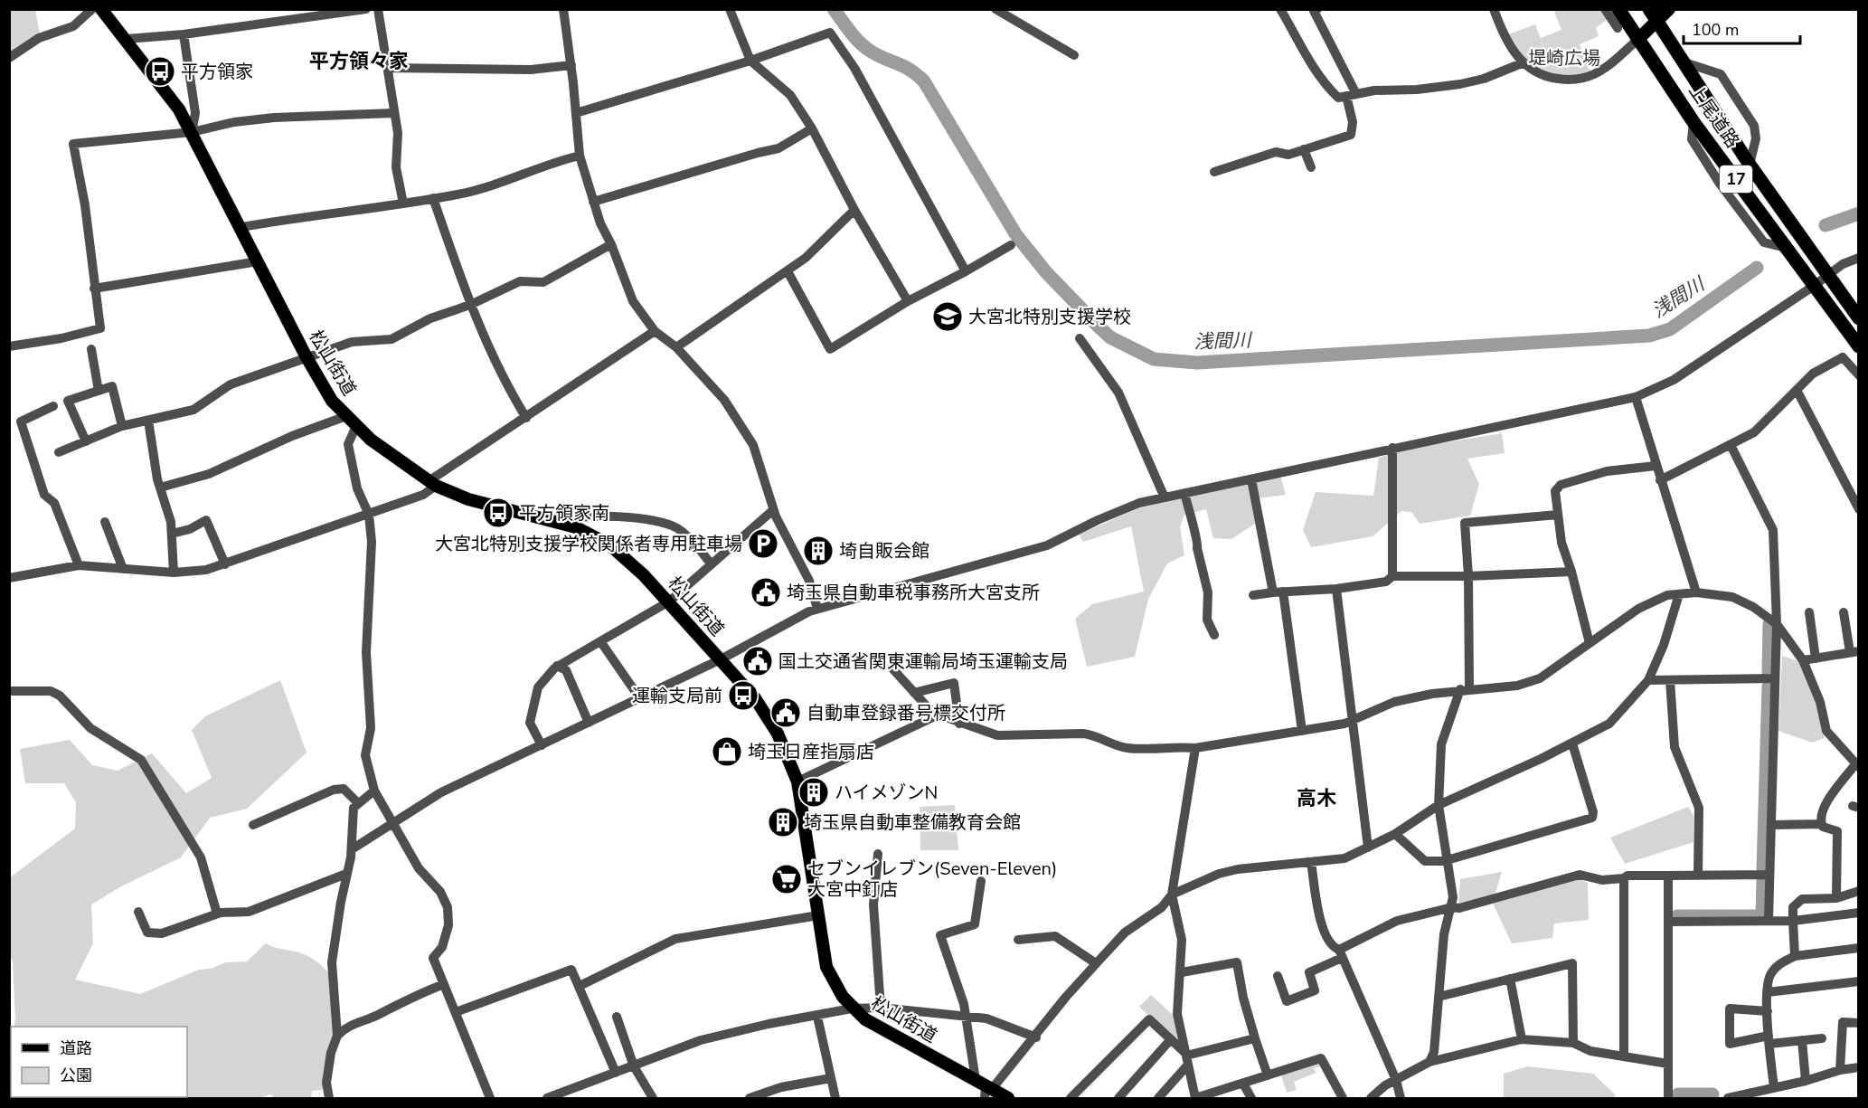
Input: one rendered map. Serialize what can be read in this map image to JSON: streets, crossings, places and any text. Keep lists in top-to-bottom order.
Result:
{
  "streets": {
    "highway": ["上尾道路", "17"],
    "main road": ["松山街道"]
  },
  "districts": ["平方領々家", "高木"],
  "water": ["浅間川"],
  "parks": ["堤崎広場"],
  "places": {
    "bus stop": ["平方領家", "平方領家南", "運輸支局前"],
    "school or university": ["大宮北特別支援学校"],
    "parking": ["大宮北特別支援学校関係者専用駐車場"],
    "building": ["埼自販会館", "ハイメゾンN", "埼玉県自動車整備教育会館"],
    "public building": ["埼玉県自動車税事務所大宮支所", "国土交通省関東運輸局埼玉運輸支局", "自動車登録番号標交付所"],
    "shop": ["埼玉日産指扇店"],
    "supermarket": ["セブンイレブン(Seven-Eleven) 大宮中釘店"]
  },
  "legend": ["道路", "公園"],
  "scale_bar": "100 m"
}
